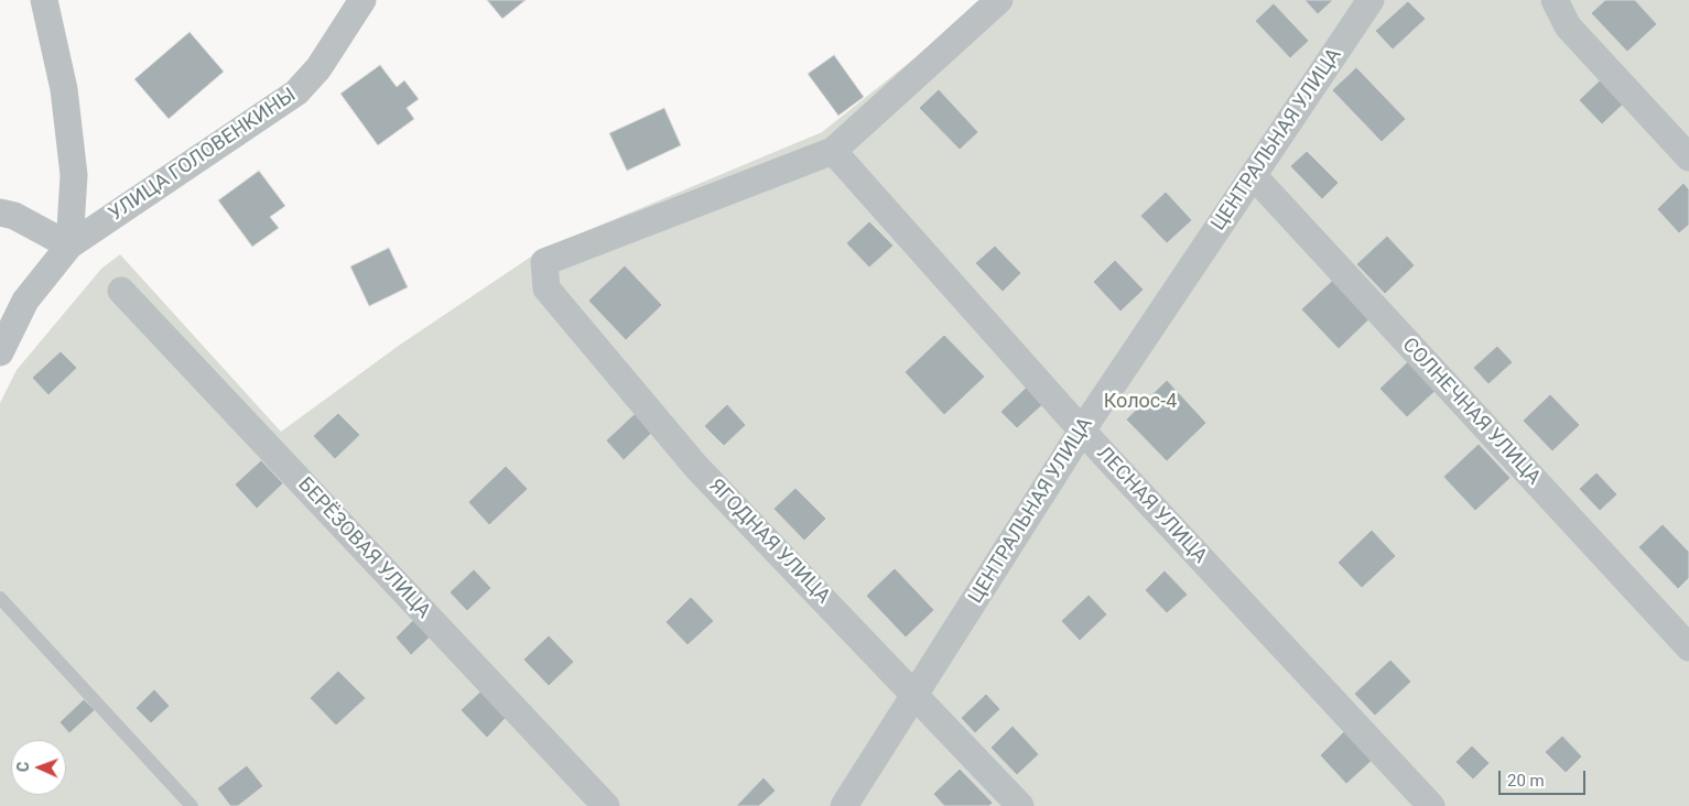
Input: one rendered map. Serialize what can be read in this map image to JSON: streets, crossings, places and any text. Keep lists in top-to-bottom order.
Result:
{
  "streets": {
    "street": [
      "ЦЕНТРАЛЬНАЯ УЛИЦА",
      "УЛИЦА ГОЛОВЕНКИНЫ",
      "СОЛНЕЧНАЯ УЛИЦА",
      "ЛЕСНАЯ УЛИЦА",
      "ЯГОДНАЯ УЛИЦА",
      "БЕРЁЗОВАЯ УЛИЦА"
    ]
  },
  "crossings": [
    ["ЦЕНТРАЛЬНАЯ УЛИЦА", "СОЛНЕЧНАЯ УЛИЦА"],
    ["ЦЕНТРАЛЬНАЯ УЛИЦА", "ЛЕСНАЯ УЛИЦА"],
    ["ЦЕНТРАЛЬНАЯ УЛИЦА", "ЯГОДНАЯ УЛИЦА"],
    ["ЛЕСНАЯ УЛИЦА", "ЯГОДНАЯ УЛИЦА"]
  ],
  "parks": ["Колос-4"],
  "scale_bar": "20 m",
  "north": "left"
}
